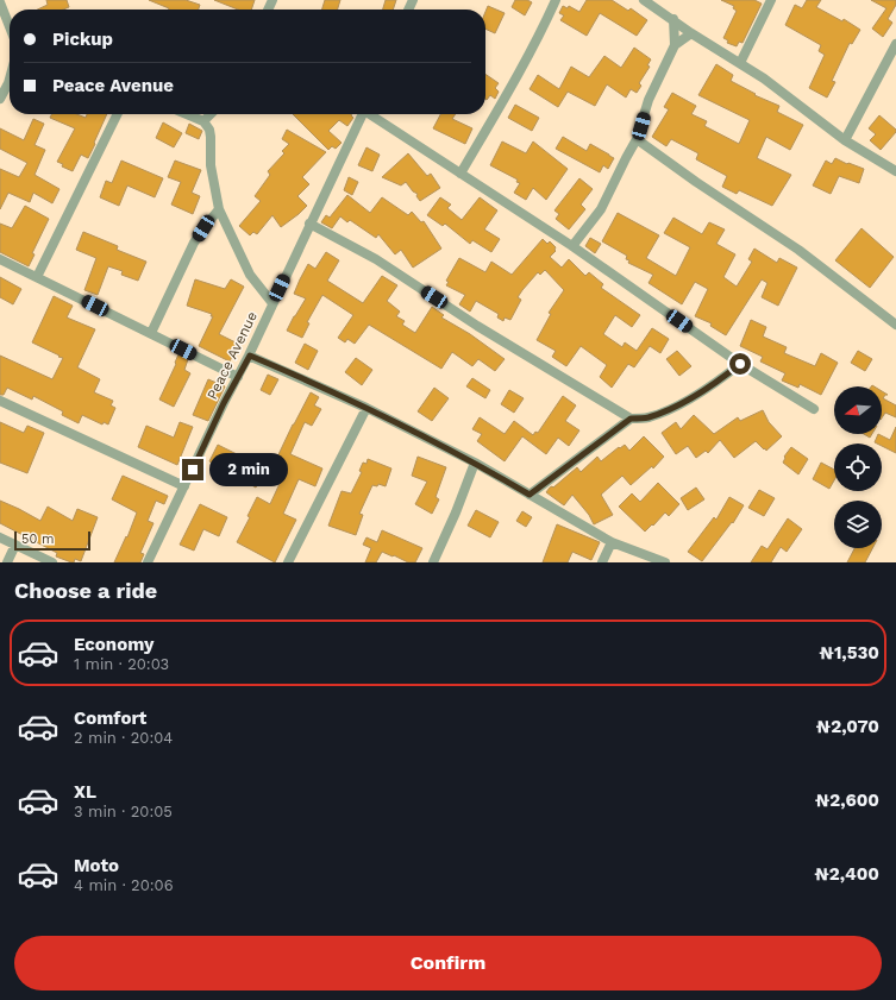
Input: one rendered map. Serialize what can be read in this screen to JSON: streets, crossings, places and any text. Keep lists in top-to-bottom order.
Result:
{
  "streets": {
    "street": ["Peace Avenue"]
  },
  "scale_bar": "50 m",
  "north": "left",
  "page": {
    "banner": ["Pickup", "Peace Avenue"],
    "bubble": "2 min",
    "scale": "50 m",
    "heading": "Choose a ride",
    "list": [
      {
        "name": "Economy",
        "note": "1 min · 20:03",
        "value": "₦1,530"
      },
      {
        "name": "Comfort",
        "note": "2 min · 20:04",
        "value": "₦2,070"
      },
      {
        "name": "XL",
        "note": "3 min · 20:05",
        "value": "₦2,600"
      },
      {
        "name": "Moto",
        "note": "4 min · 20:06",
        "value": "₦2,400"
      }
    ],
    "buttons": "Confirm"
  }
}
